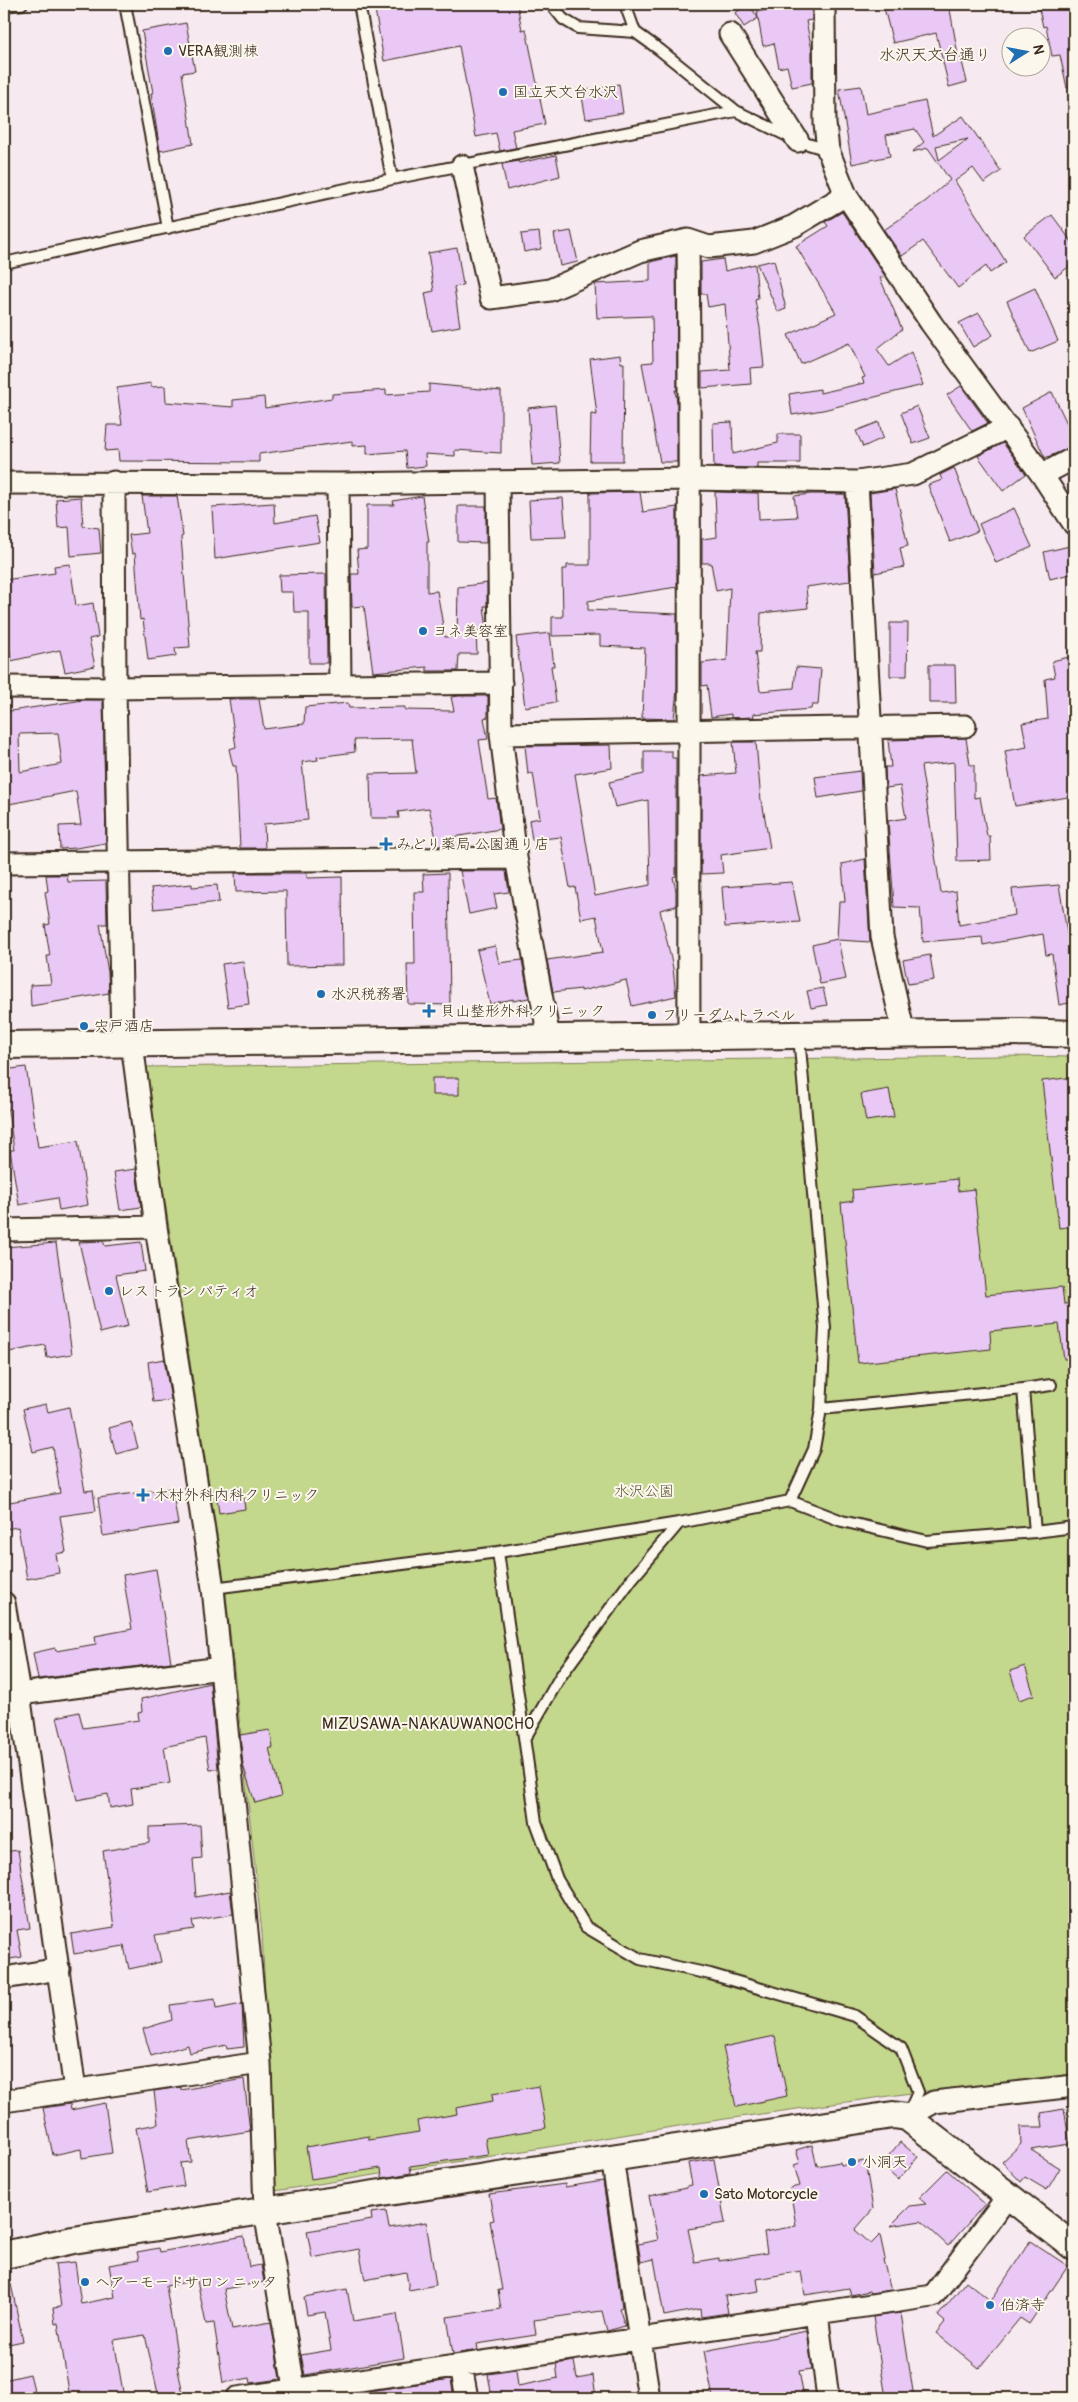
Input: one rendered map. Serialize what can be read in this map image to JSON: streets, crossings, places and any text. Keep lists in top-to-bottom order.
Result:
{
  "districts": ["水沢天文台通り", "MIZUSAWA-NAKAUWANOCHO"],
  "parks": ["水沢公園"],
  "places": {
    "other": [
      "VERA観測棟",
      "国立天文台水沢",
      "ヨネ美容室",
      "水沢税務署",
      "フリーダムトラベル",
      "宍戸酒店",
      "レストラン パティオ",
      "小洞天",
      "Sato Motorcycle",
      "ヘアーモードサロン ニッタ",
      "伯済寺"
    ],
    "health": ["みどり薬局 公園通り店", "貝山整形外科クリニック", "木村外科内科クリニック"]
  },
  "north": "right"
}
